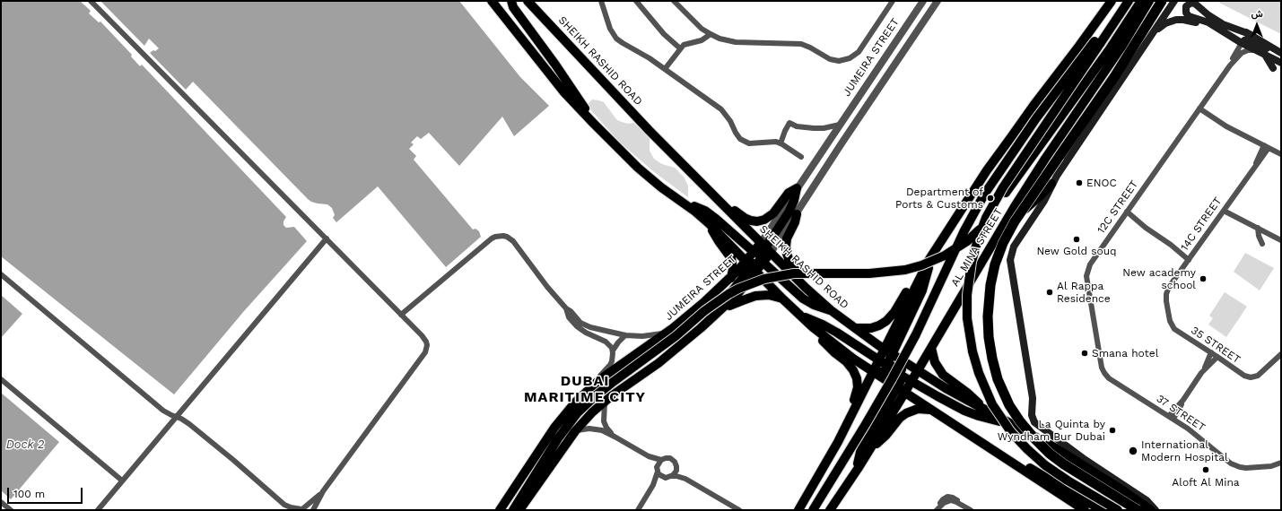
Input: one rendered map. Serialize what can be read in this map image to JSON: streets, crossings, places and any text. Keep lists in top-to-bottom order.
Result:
{
  "streets": {
    "main road": ["JUMEIRA STREET", "SHEIKH RASHID ROAD", "AL MINA STREET"],
    "street": [
      "12C STREET",
      "14C STREET",
      "35 STREET",
      "37 STREET"
    ]
  },
  "crossings": [
    ["JUMEIRA STREET", "SHEIKH RASHID ROAD"],
    ["SHEIKH RASHID ROAD", "AL MINA STREET"],
    ["12C STREET", "37 STREET"],
    ["14C STREET", "35 STREET"]
  ],
  "districts": ["DUBAI MARITIME CITY"],
  "water": ["Dock 2"],
  "places": [
    "ENOC",
    "Department of Ports & Customs",
    "New Gold souq",
    "New academy school",
    "Al Rappa Residence",
    "Smana hotel",
    "La Quinta by Wyndham Bur Dubai",
    "International Modern Hospital",
    "Aloft Al Mina"
  ],
  "scale_bar": "100 m",
  "north": "top"
}
